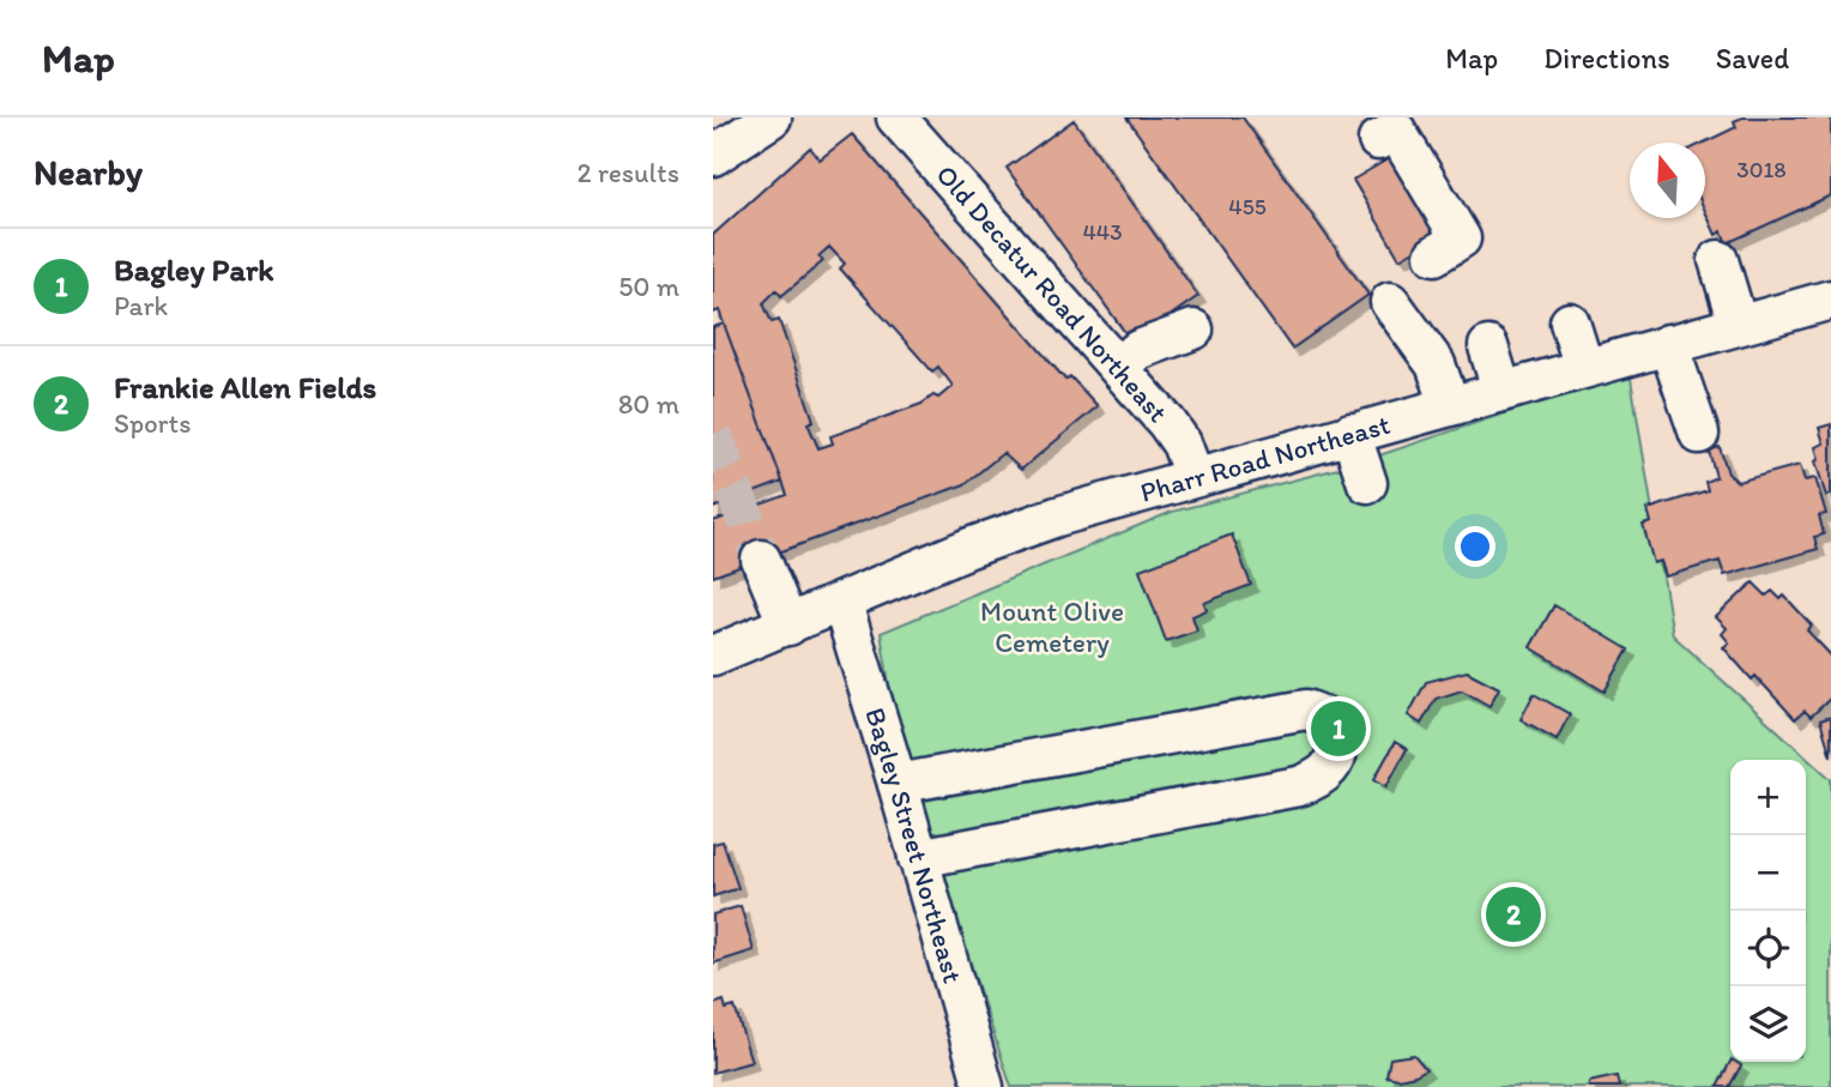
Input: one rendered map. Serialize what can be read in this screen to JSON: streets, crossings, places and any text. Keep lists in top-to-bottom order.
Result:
{
  "streets": {
    "street": ["Old Decatur Road Northeast", "Pharr Road Northeast", "Bagley Street Northeast"]
  },
  "crossings": [
    ["Old Decatur Road Northeast", "Pharr Road Northeast"],
    ["Pharr Road Northeast", "Bagley Street Northeast"]
  ],
  "parks": ["Mount Olive Cemetery"],
  "house_numbers": ["3018", "455", "443"],
  "north": "top",
  "page": {
    "header": "Map",
    "nav": ["Map", "Directions", "Saved"],
    "heading": ["Nearby", "2 results"],
    "list": [
      {
        "mark": "1",
        "name": "Bagley Park",
        "note": "Park",
        "value": "50 m"
      },
      {
        "mark": "2",
        "name": "Frankie Allen Fields",
        "note": "Sports",
        "value": "80 m"
      }
    ],
    "pins": ["1", "2"],
    "map_buttons": ["+", "−"]
  }
}
